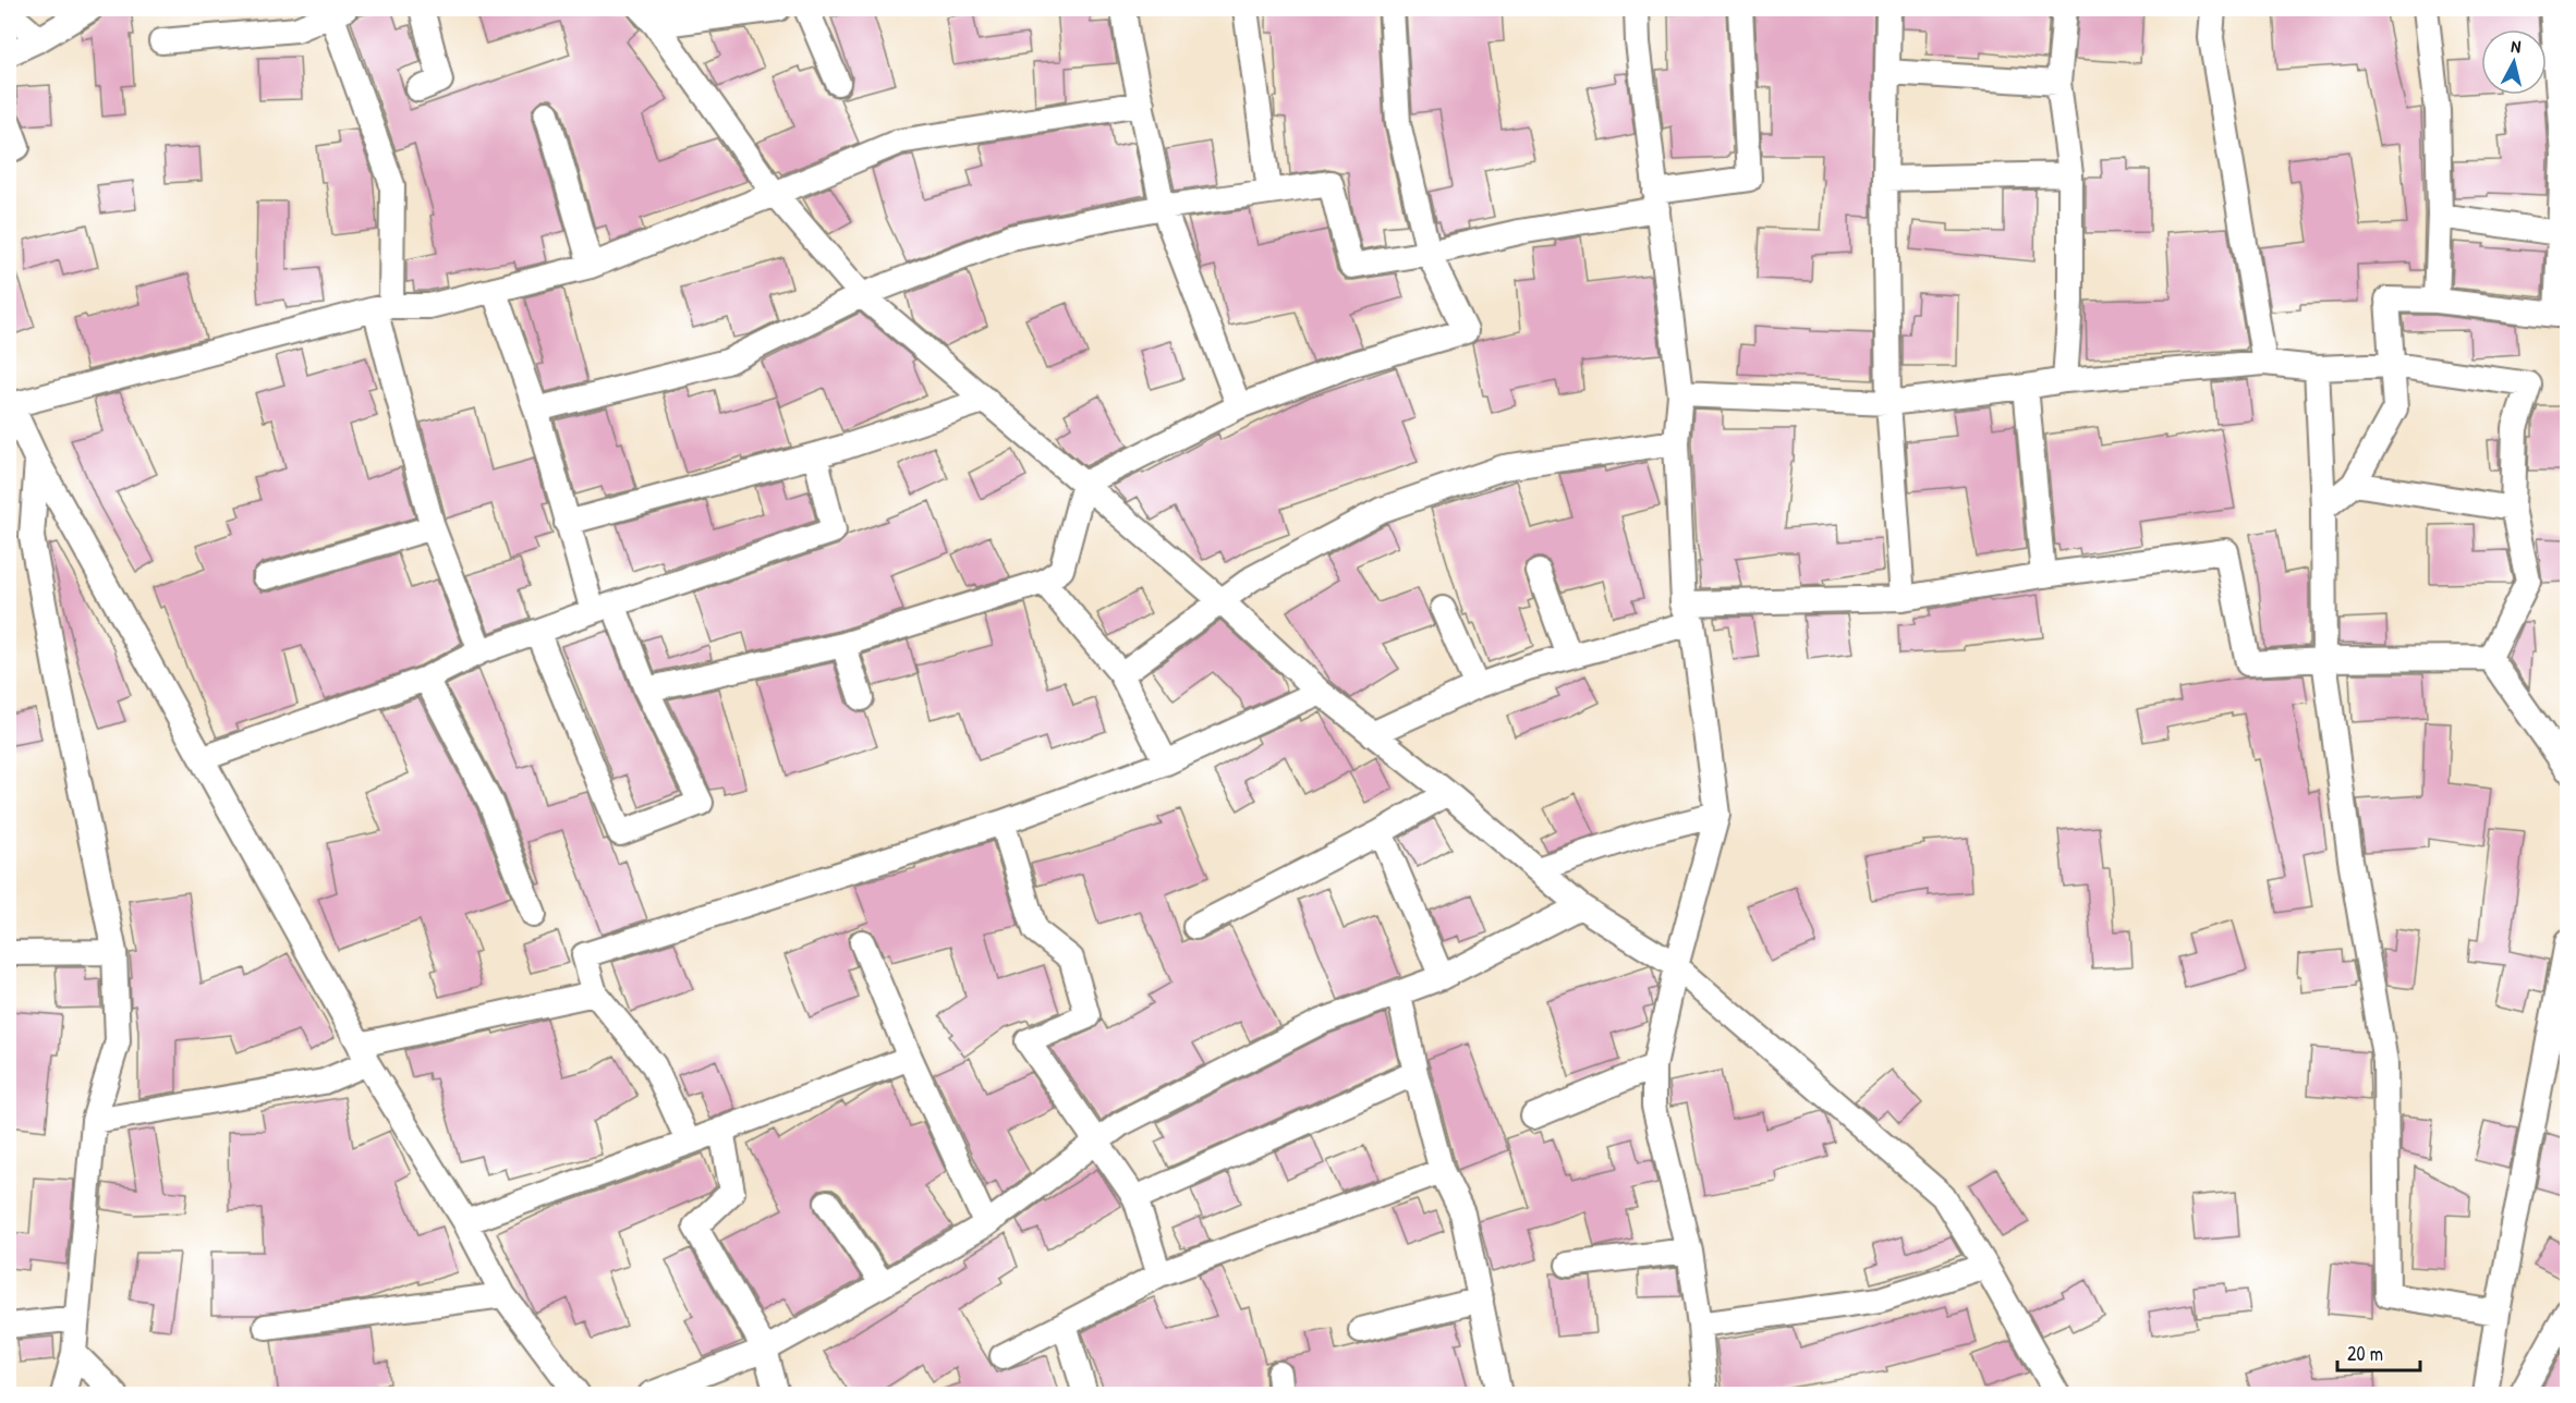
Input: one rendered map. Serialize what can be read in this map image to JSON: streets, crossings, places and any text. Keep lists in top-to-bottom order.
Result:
{
  "scale_bar": "20 m",
  "north": "top"
}
